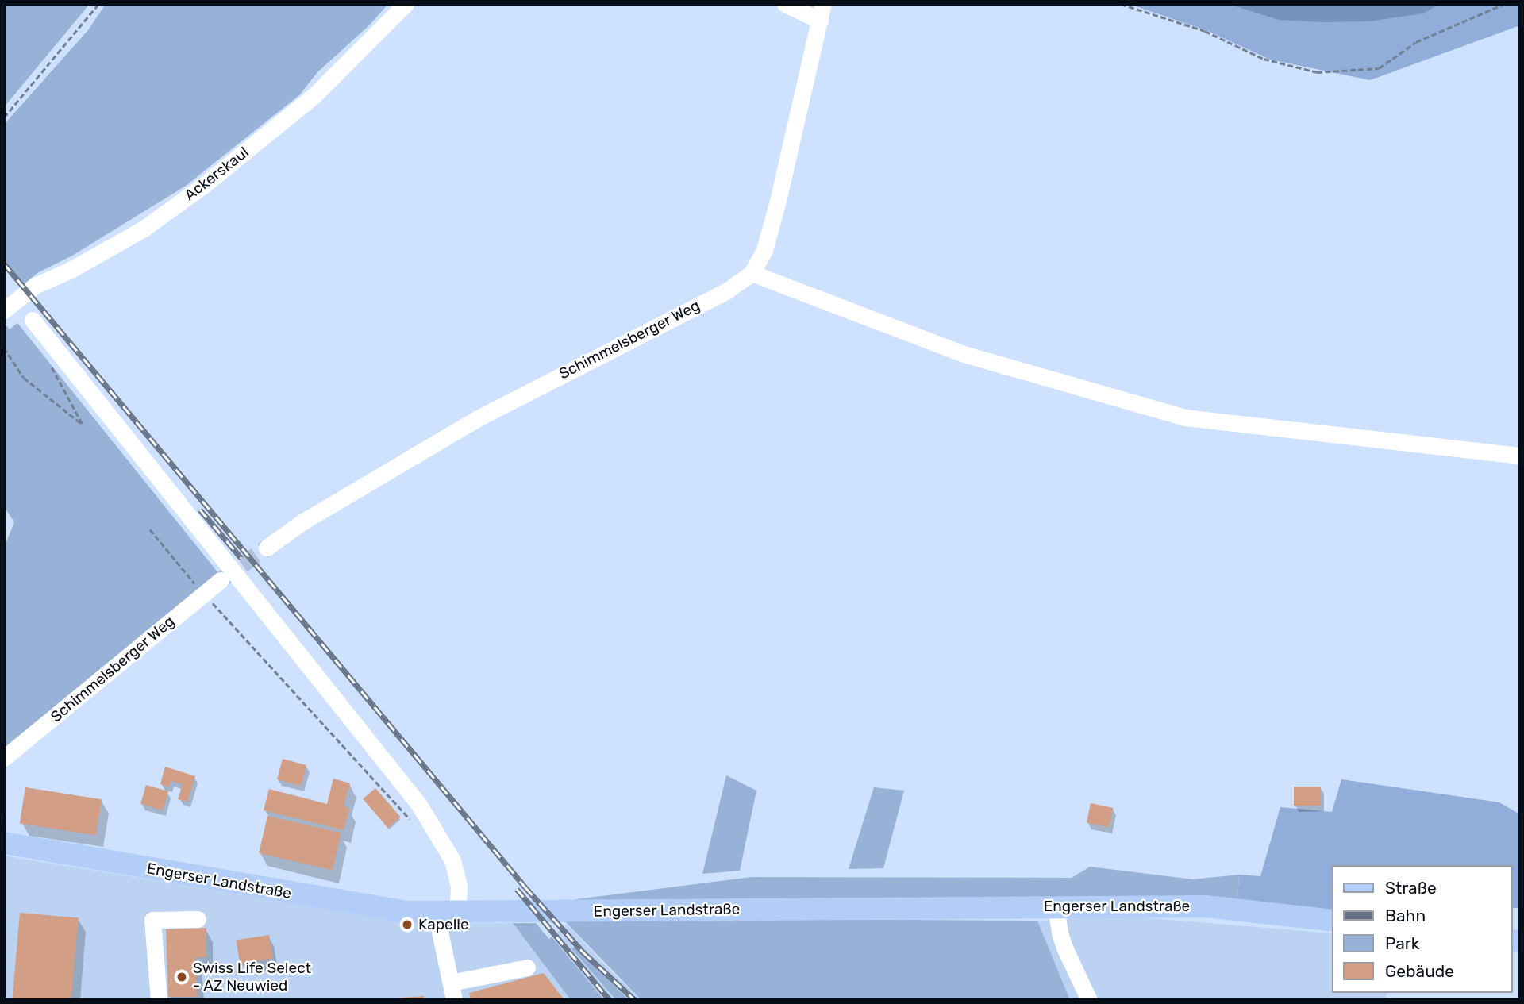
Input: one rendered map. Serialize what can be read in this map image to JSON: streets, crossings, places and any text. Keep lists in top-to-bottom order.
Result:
{
  "streets": {
    "main road": ["Engerser Landstraße"],
    "street": ["Ackerskaul", "Schimmelsberger Weg"]
  },
  "places": ["Kapelle", "Swiss Life Select - AZ Neuwied"],
  "legend": [
    "Straße",
    "Bahn",
    "Park",
    "Gebäude"
  ]
}
